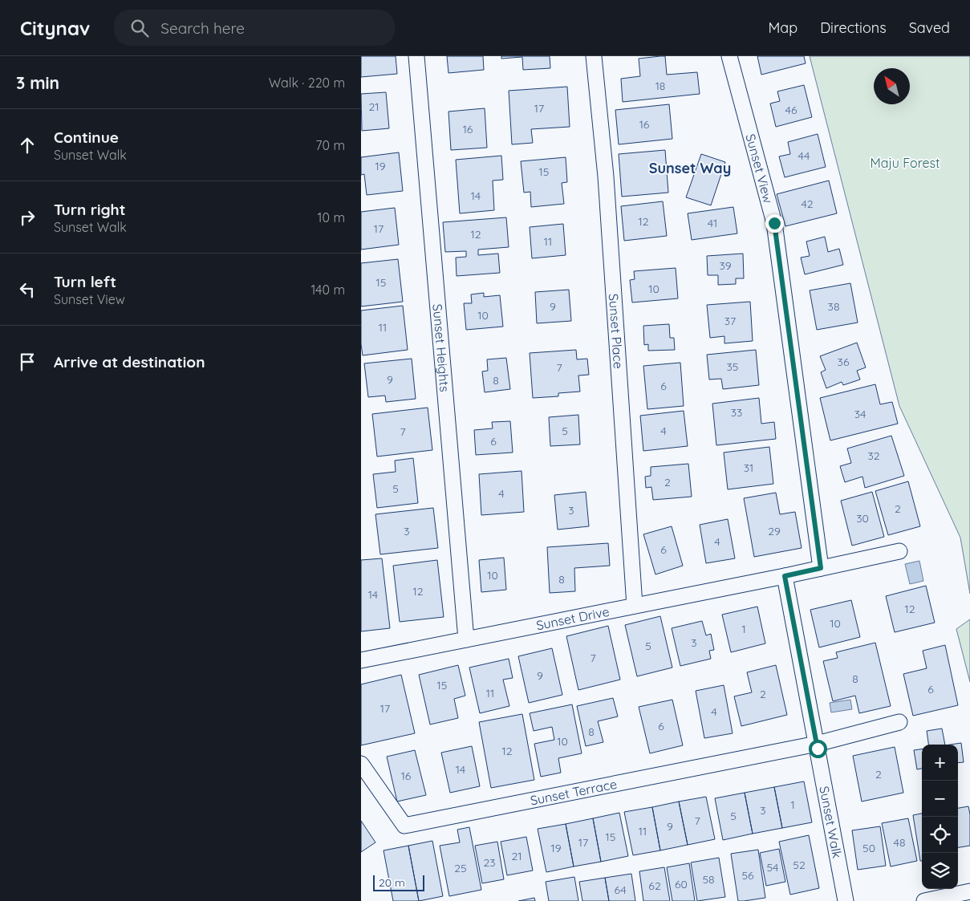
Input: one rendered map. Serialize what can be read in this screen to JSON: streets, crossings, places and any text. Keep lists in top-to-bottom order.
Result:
{
  "streets": {
    "street": [
      "Sunset View",
      "Sunset Place",
      "Sunset Heights",
      "Sunset Drive",
      "Sunset Terrace",
      "Sunset Walk"
    ]
  },
  "crossings": [
    ["Sunset Place", "Sunset Drive"],
    ["Sunset Heights", "Sunset Drive"],
    ["Sunset Drive", "Sunset Walk"],
    ["Sunset Terrace", "Sunset Walk"]
  ],
  "districts": ["Sunset Way"],
  "parks": ["Maju Forest"],
  "house_numbers": [
    "18",
    "21",
    "17",
    "46",
    "16",
    "16",
    "44",
    "19",
    "15",
    "14",
    "42",
    "12",
    "41",
    "17",
    "12",
    "11",
    "39",
    "15",
    "10",
    "9",
    "38",
    "10",
    "37",
    "11",
    "36",
    "35",
    "7",
    "9",
    "8",
    "6",
    "33",
    "34",
    "5",
    "4",
    "7",
    "6",
    "32",
    "31",
    "2",
    "5",
    "4",
    "2",
    "3",
    "30",
    "3",
    "29",
    "4",
    "6",
    "10",
    "8",
    "12",
    "14",
    "12",
    "10",
    "1",
    "3",
    "5",
    "7",
    "9",
    "8",
    "15",
    "6",
    "11",
    "2",
    "17",
    "4",
    "6",
    "8",
    "10",
    "12",
    "14",
    "2",
    "16",
    "1",
    "3",
    "5",
    "7",
    "9",
    "11",
    "15",
    "17",
    "48",
    "19",
    "50",
    "21",
    "23",
    "52",
    "54",
    "25",
    "56",
    "58",
    "60",
    "62",
    "64"
  ],
  "scale_bar": "20 m",
  "north": "top left",
  "page": {
    "header": "Citynav",
    "search": "Search here",
    "nav": ["Map", "Directions", "Saved"],
    "heading": ["3 min", "Walk · 220 m"],
    "list": [
      ["Continue", "Sunset Walk", "70 m"],
      ["Turn right", "Sunset Walk", "10 m"],
      ["Turn left", "Sunset View", "140 m"],
      "Arrive at destination"
    ],
    "map_buttons": ["+", "−"],
    "scale": "20 m"
  }
}
